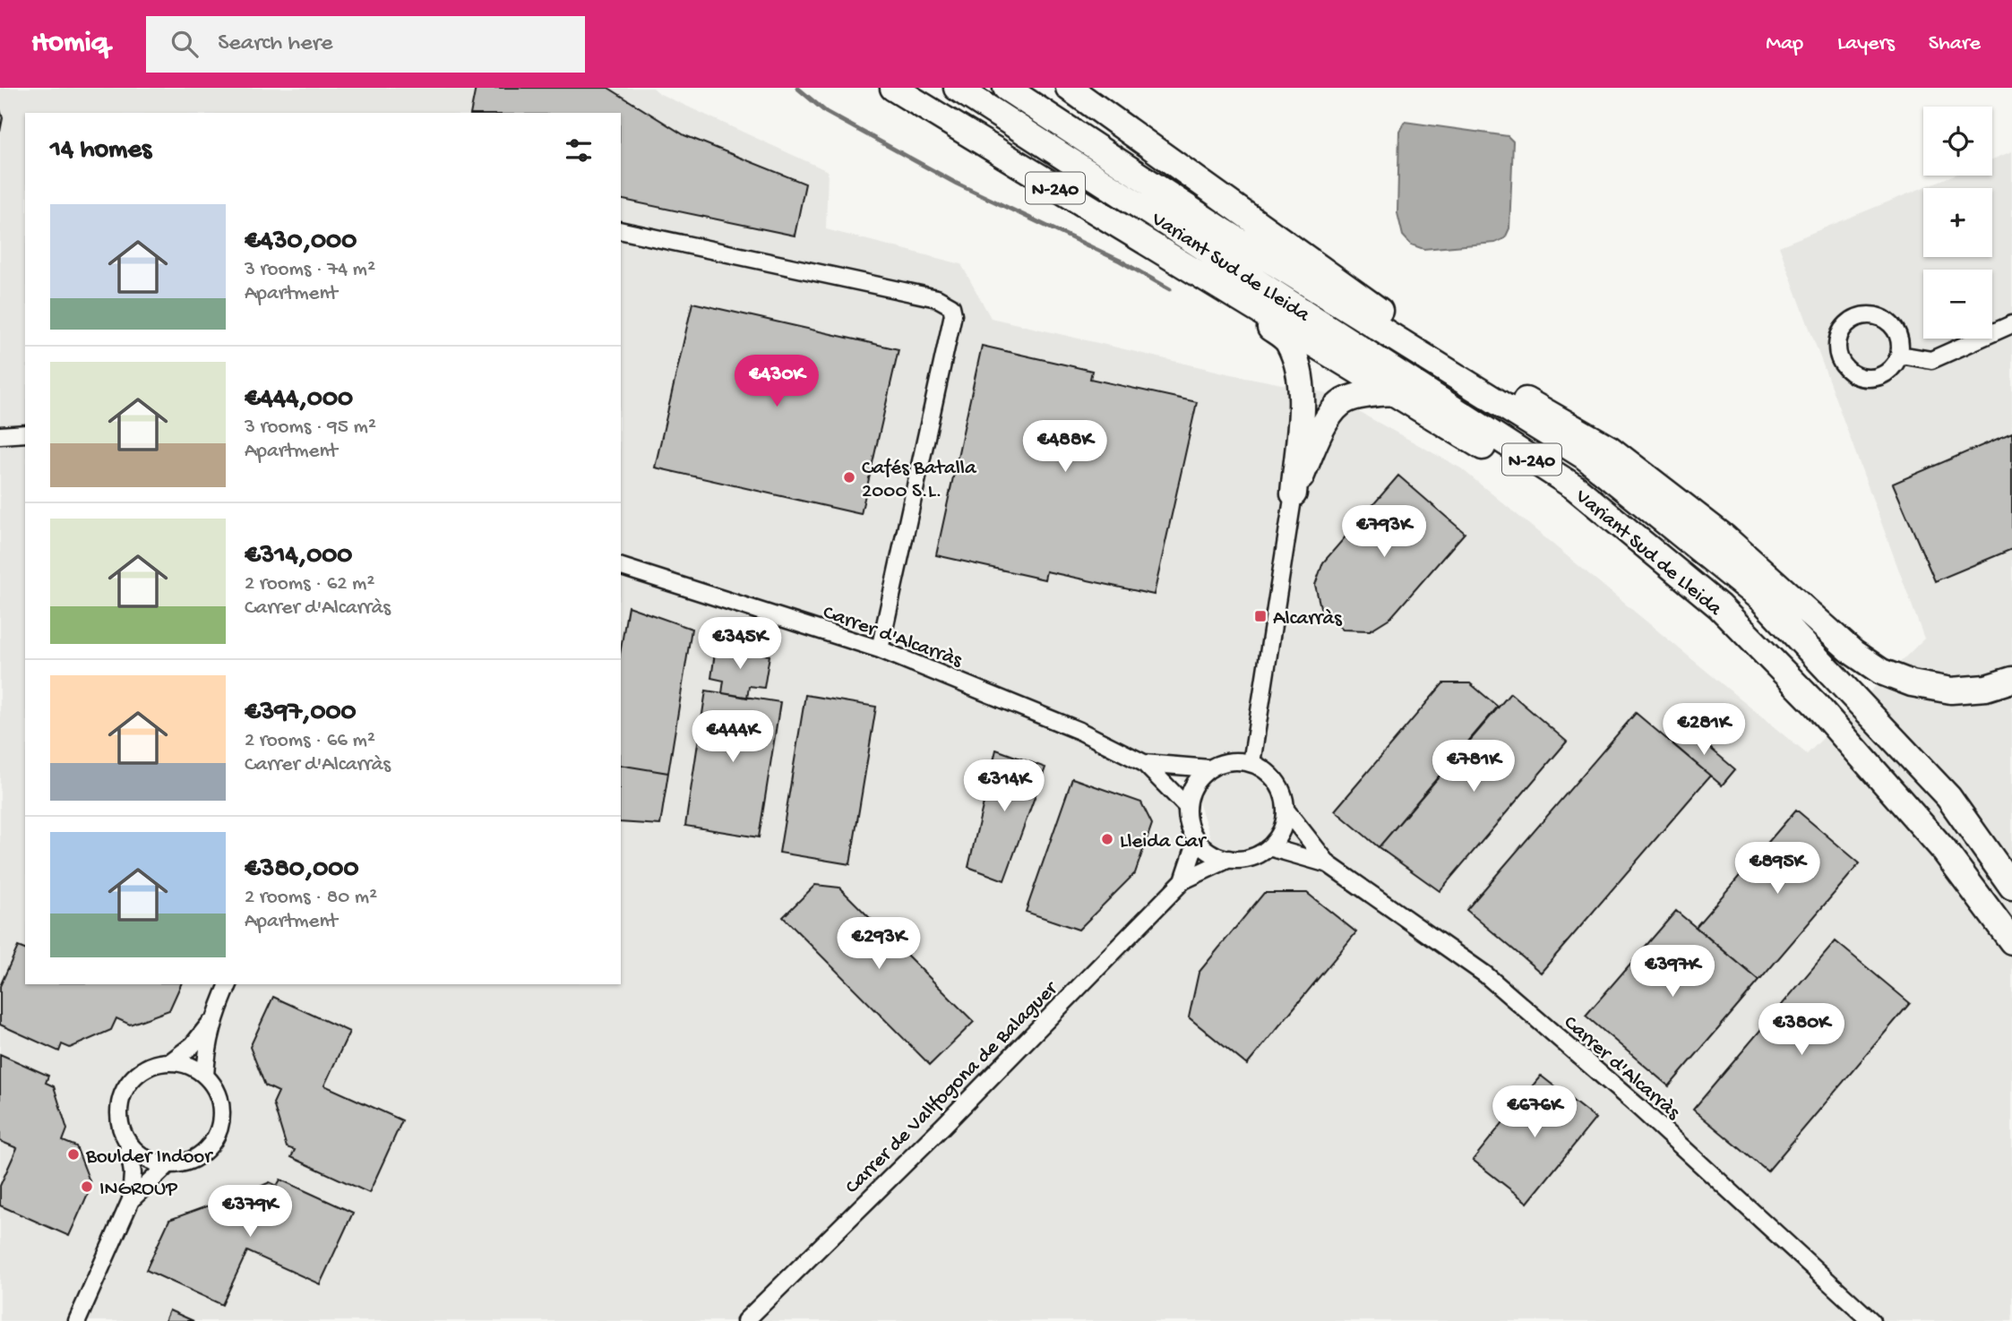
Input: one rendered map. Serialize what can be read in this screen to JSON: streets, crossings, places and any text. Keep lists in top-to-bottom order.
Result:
{
  "streets": {
    "highway": ["N-240", "Variant Sud de Lleida"],
    "street": ["Carrer d'Alcarràs", "Carrer de Vallfogona de Balaguer"]
  },
  "crossings": [
    ["N-240", "Variant Sud de Lleida"]
  ],
  "places": {
    "other": [
      "Cafés Batalla 2000 S.L.",
      "Lleida Car",
      "Boulder Indoor",
      "INGROUP"
    ],
    "transit": ["Alcarràs"]
  },
  "page": {
    "header": "Homiq",
    "search": "Search here",
    "nav": ["Map", "Layers", "Share"],
    "map_buttons": ["+", "−"],
    "heading": "14 homes",
    "list": [
      {
        "name": "€430,000",
        "note": "3 rooms · 74 m² · Apartment"
      },
      {
        "name": "€444,000",
        "note": "3 rooms · 95 m² · Apartment"
      },
      {
        "name": "€314,000",
        "note": "2 rooms · 62 m² · Carrer d'Alcarràs"
      },
      {
        "name": "€397,000",
        "note": "2 rooms · 66 m² · Carrer d'Alcarràs"
      },
      {
        "name": "€380,000",
        "note": "2 rooms · 80 m² · Apartment"
      }
    ],
    "price": [
      "€430K",
      "€488K",
      "€793K",
      "€345K",
      "€281K",
      "€444K",
      "€781K",
      "€314K",
      "€895K",
      "€293K",
      "€397K",
      "€380K",
      "€676K",
      "€379K"
    ]
  }
}
